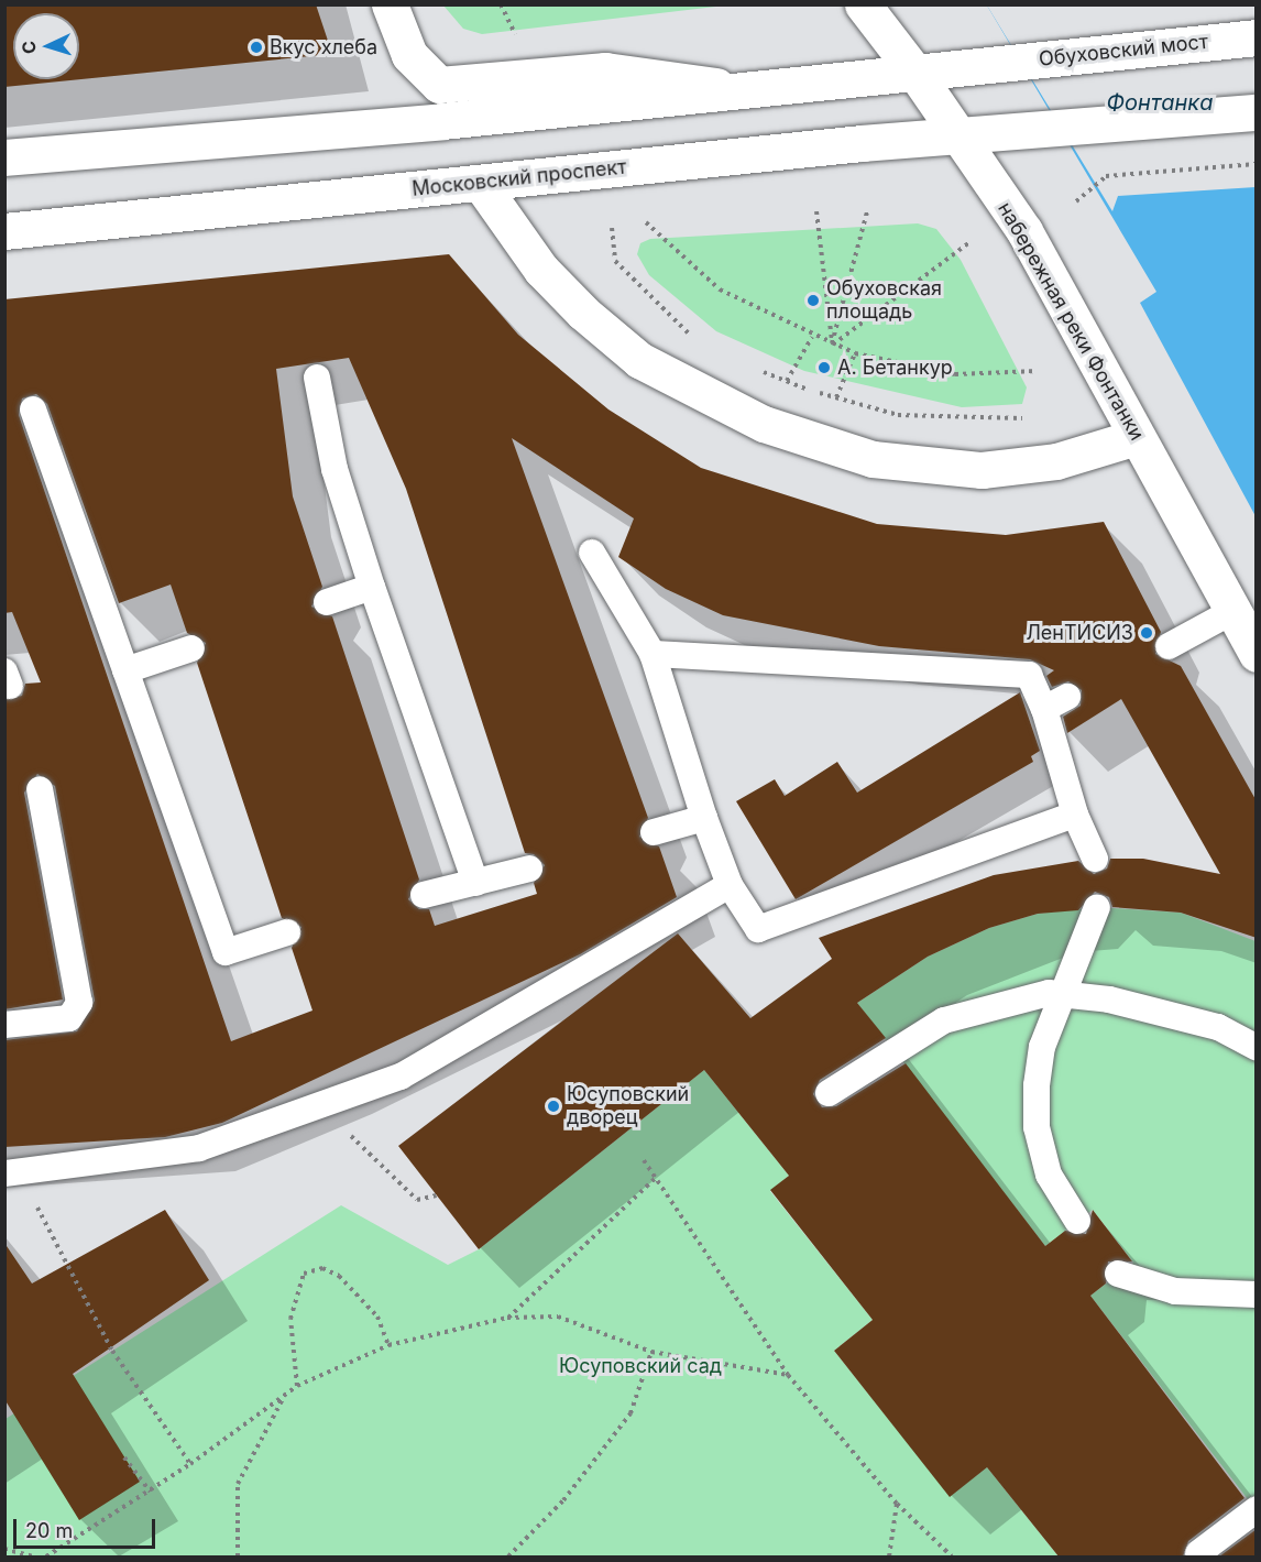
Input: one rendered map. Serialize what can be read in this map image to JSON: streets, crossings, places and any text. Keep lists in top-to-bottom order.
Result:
{
  "streets": {
    "main road": ["Обуховский мост", "Московский проспект", "набережная реки Фонтанки"]
  },
  "crossings": [
    ["Обуховский мост", "набережная реки Фонтанки"],
    ["Московский проспект", "набережная реки Фонтанки"]
  ],
  "water": ["Фонтанка"],
  "parks": ["Юсуповский сад"],
  "places": [
    "Вкус хлеба",
    "Обуховская площадь",
    "А. Бетанкур",
    "ЛенТИСИЗ",
    "Юсуповский дворец"
  ],
  "scale_bar": "20 m",
  "north": "left"
}
